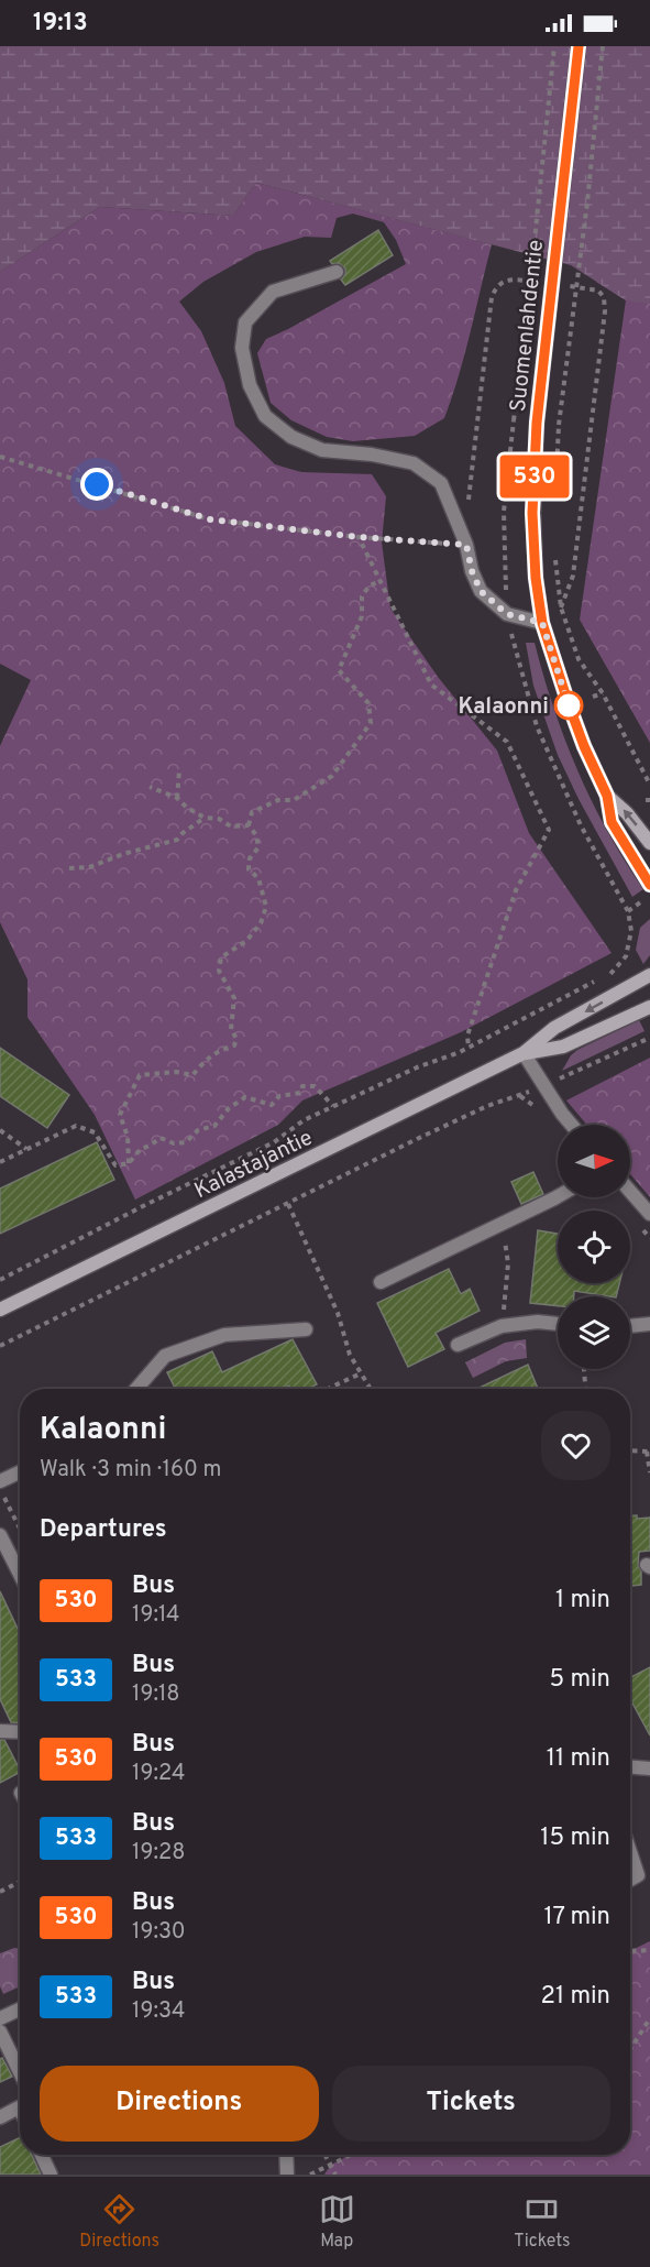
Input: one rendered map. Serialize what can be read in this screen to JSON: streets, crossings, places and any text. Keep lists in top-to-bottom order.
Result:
{
  "streets": {
    "main road": ["Suomenlahdentie", "Kalastajantie"]
  },
  "places": ["Kalaonni"],
  "lines": ["bus line 530"],
  "north": "right",
  "page": {
    "status": "19:13",
    "on_map": "530",
    "heading": [
      ["Kalaonni", "Walk · 3 min · 160 m"],
      "Departures"
    ],
    "list": [
      {
        "mark": "530",
        "name": "Bus",
        "note": "19:14",
        "value": "1 min"
      },
      {
        "mark": "533",
        "name": "Bus",
        "note": "19:18",
        "value": "5 min"
      },
      {
        "mark": "530",
        "name": "Bus",
        "note": "19:24",
        "value": "11 min"
      },
      {
        "mark": "533",
        "name": "Bus",
        "note": "19:28",
        "value": "15 min"
      },
      {
        "mark": "530",
        "name": "Bus",
        "note": "19:30",
        "value": "17 min"
      },
      {
        "mark": "533",
        "name": "Bus",
        "note": "19:34",
        "value": "21 min"
      }
    ],
    "buttons": ["Directions", "Tickets"],
    "tabs": ["Directions", "Map", "Tickets"]
  }
}
